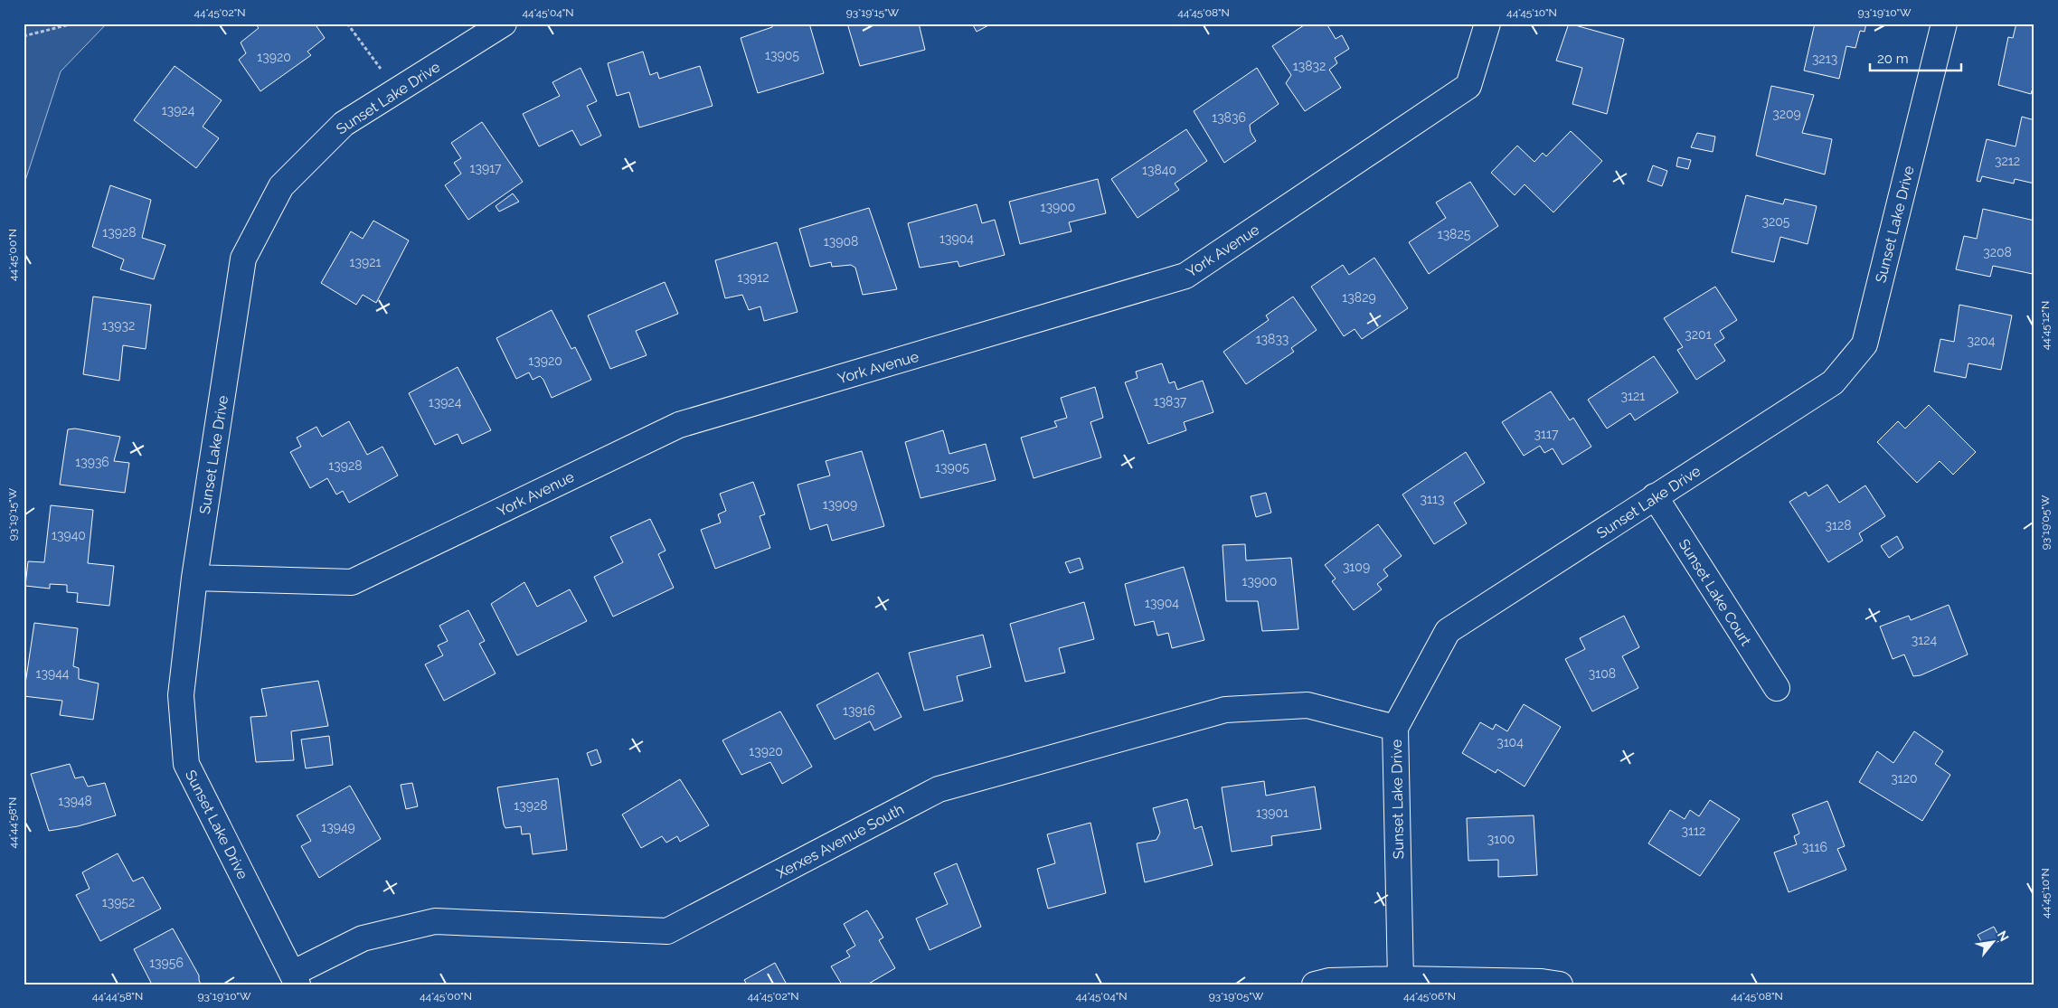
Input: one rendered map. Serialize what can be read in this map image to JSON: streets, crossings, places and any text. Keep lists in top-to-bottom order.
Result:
{
  "streets": {
    "street": [
      "Sunset Lake Drive",
      "York Avenue",
      "Sunset Lake Court",
      "Xerxes Avenue South"
    ]
  },
  "crossings": [
    ["Sunset Lake Drive", "York Avenue"],
    ["Sunset Lake Drive", "Sunset Lake Court"],
    ["Sunset Lake Drive", "Xerxes Avenue South"]
  ],
  "house_numbers": [
    "13905",
    "13920",
    "3213",
    "13832",
    "13924",
    "3209",
    "13836",
    "3212",
    "13917",
    "13840",
    "13900",
    "3205",
    "13928",
    "13825",
    "13904",
    "13908",
    "3208",
    "13921",
    "13912",
    "13829",
    "13932",
    "3201",
    "13833",
    "3204",
    "13920",
    "3121",
    "13837",
    "13924",
    "3117",
    "13936",
    "13928",
    "13905",
    "3113",
    "13909",
    "3128",
    "13940",
    "3109",
    "13900",
    "13904",
    "3124",
    "13944",
    "3108",
    "13916",
    "3104",
    "13920",
    "3120",
    "13948",
    "13928",
    "13901",
    "13949",
    "3112",
    "3100",
    "3116",
    "13952",
    "13956"
  ],
  "scale_bar": "20 m",
  "north": "top right",
  "coordinates": [
    "44°45'02\"N",
    "44°45'04\"N",
    "93°19'15\"W",
    "44°45'08\"N",
    "44°45'10\"N",
    "93°19'10\"W",
    "44°45'00\"N",
    "44°45'12\"N",
    "93°19'05\"W",
    "44°44'58\"N",
    "44°45'06\"N"
  ]
}
